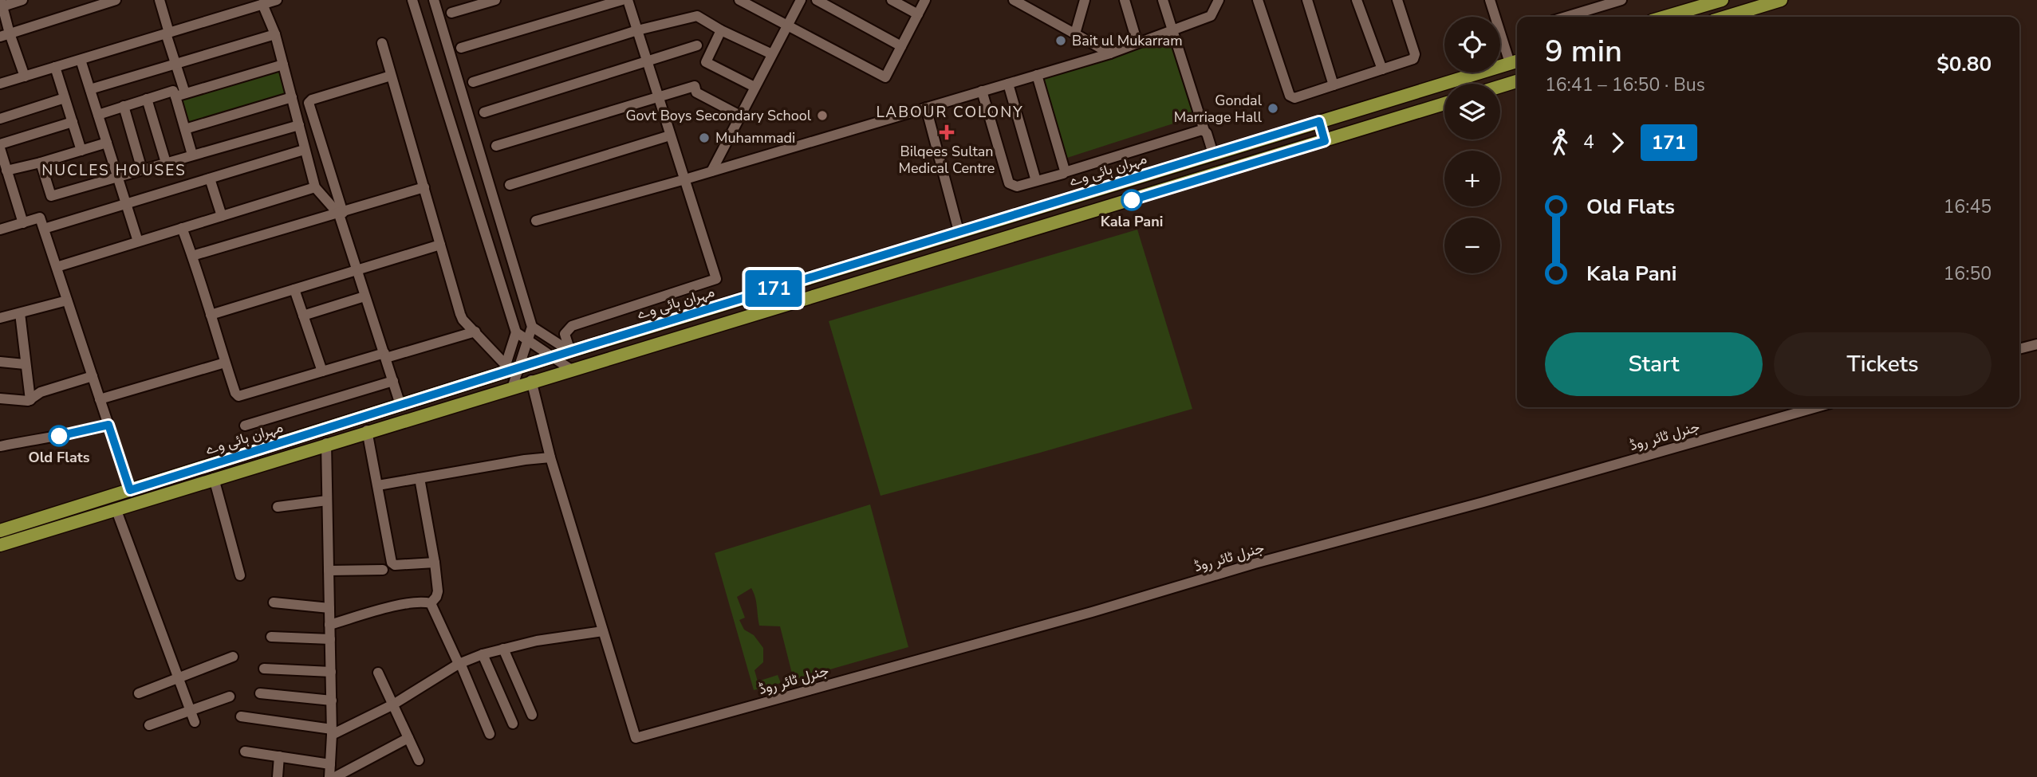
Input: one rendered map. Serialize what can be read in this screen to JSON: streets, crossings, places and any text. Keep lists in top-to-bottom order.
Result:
{
  "streets": {
    "main road": ["مہران ہائی وے"],
    "street": ["جنرل ٹائر روڈ"]
  },
  "districts": ["LABOUR COLONY", "NUCLES HOUSES"],
  "places": {
    "other": [
      "Bait ul Mukarram",
      "Gondal Marriage Hall",
      "Govt Boys Secondary School",
      "Muhammadi",
      "Kala Pani",
      "Old Flats"
    ],
    "health": ["Bilqees Sultan Medical Centre"]
  },
  "lines": ["bus line 171"],
  "page": {
    "on_map": "171",
    "map_buttons": ["+", "−"],
    "heading": ["9 min", "16:41 – 16:50 · Bus", "$0.80"],
    "legs": ["4", "171"],
    "list": [
      {
        "name": "Old Flats",
        "value": "16:45"
      },
      {
        "name": "Kala Pani",
        "value": "16:50"
      }
    ],
    "buttons": ["Start", "Tickets"]
  }
}
